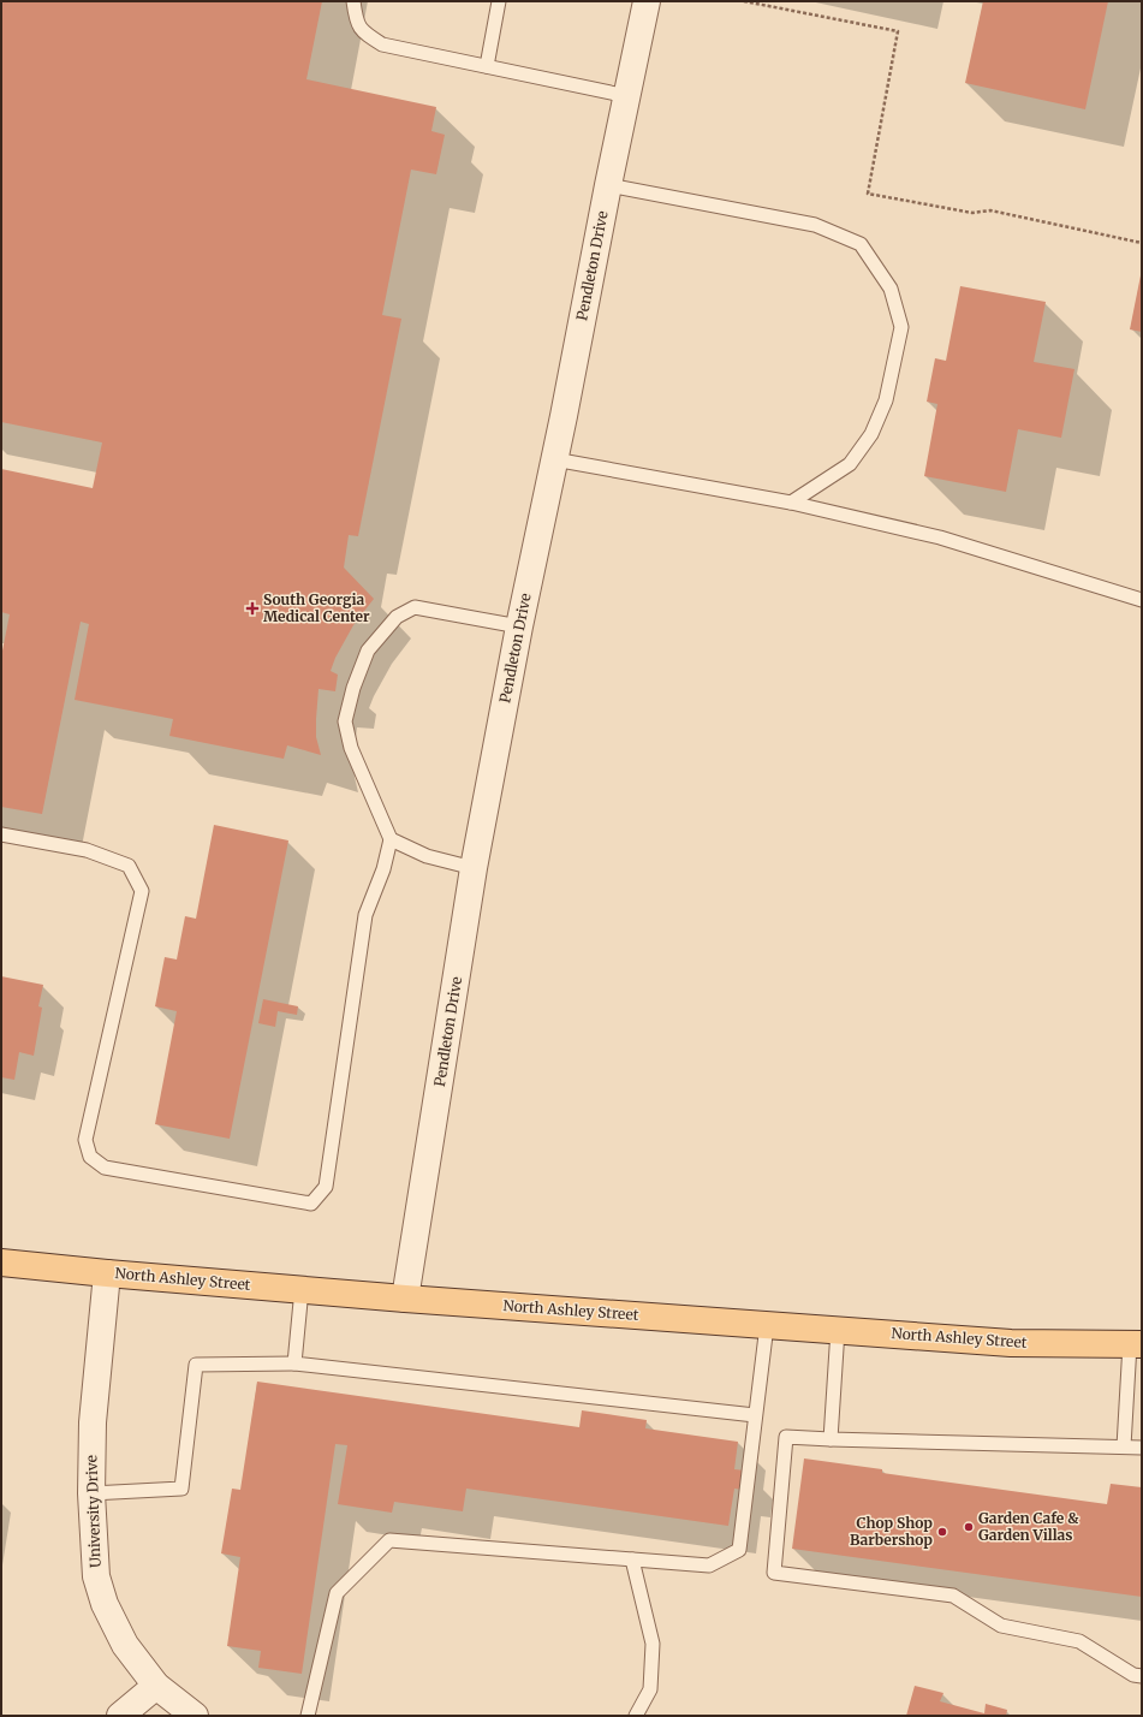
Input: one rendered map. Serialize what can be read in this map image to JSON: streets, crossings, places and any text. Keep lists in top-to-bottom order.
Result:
{
  "streets": {
    "main road": ["North Ashley Street"],
    "street": ["Pendleton Drive", "University Drive"]
  },
  "crossings": [
    ["Pendleton Drive", "North Ashley Street"],
    ["North Ashley Street", "University Drive"]
  ],
  "places": {
    "health": ["South Georgia Medical Center"],
    "other": ["Garden Cafe & Garden Villas", "Chop Shop Barbershop"]
  }
}
